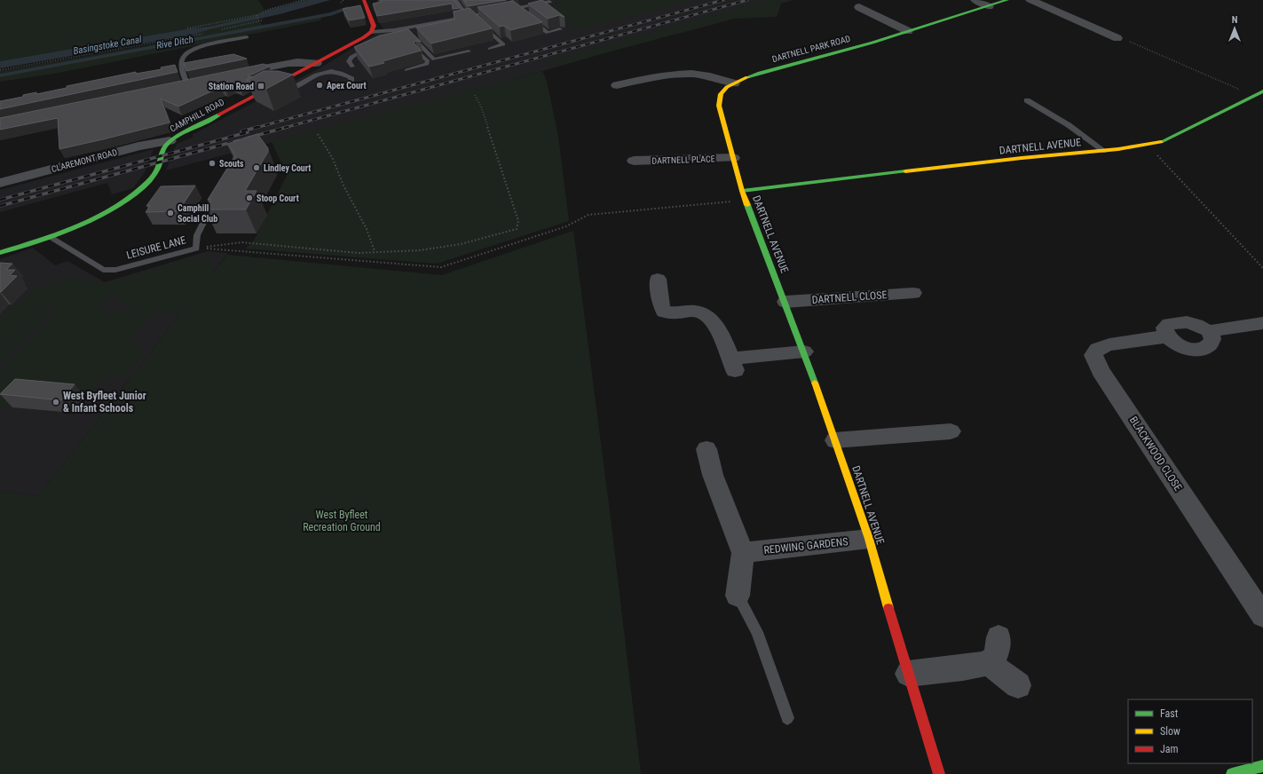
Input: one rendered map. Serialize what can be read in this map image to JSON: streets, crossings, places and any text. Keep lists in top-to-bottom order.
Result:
{
  "streets": {
    "street": [
      "DARTNELL PARK ROAD",
      "CAMPHILL ROAD",
      "DARTNELL AVENUE",
      "DARTNELL PLACE",
      "CLAREMONT ROAD",
      "DARTNELL CLOSE",
      "BLACKWOOD CLOSE",
      "REDWING GARDENS"
    ],
    "lane": ["LEISURE LANE"]
  },
  "crossings": [
    ["DARTNELL PARK ROAD", "DARTNELL AVENUE"],
    ["DARTNELL PARK ROAD", "DARTNELL PLACE"],
    ["CAMPHILL ROAD", "CLAREMONT ROAD"],
    ["CAMPHILL ROAD", "LEISURE LANE"],
    ["DARTNELL AVENUE", "DARTNELL CLOSE"],
    ["DARTNELL AVENUE", "REDWING GARDENS"]
  ],
  "water": ["Rive Ditch", "Basingstoke Canal"],
  "parks": ["West Byfleet Recreation Ground"],
  "places": {
    "other": [
      "Apex Court",
      "Scouts",
      "Lindley Court",
      "Stoop Court",
      "Camphill Social Club",
      "West Byfleet Junior & Infant Schools"
    ],
    "transit": ["Station Road"]
  },
  "legend": ["Fast", "Slow", "Jam"],
  "north": "top"
}
